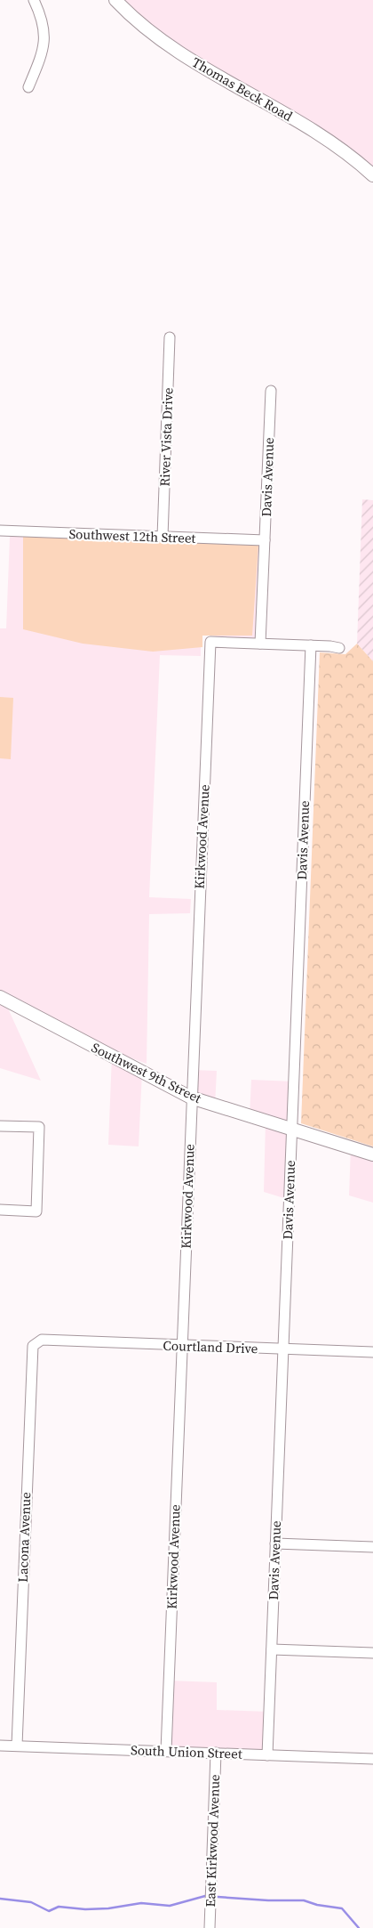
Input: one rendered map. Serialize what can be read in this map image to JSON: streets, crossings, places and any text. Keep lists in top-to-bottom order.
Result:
{
  "streets": {
    "main road": ["Thomas Beck Road", "Southwest 9th Street"],
    "street": [
      "River Vista Drive",
      "Davis Avenue",
      "Southwest 12th Street",
      "Kirkwood Avenue",
      "Courtland Drive",
      "Lacona Avenue",
      "South Union Street",
      "East Kirkwood Avenue"
    ]
  },
  "crossings": [
    ["River Vista Drive", "Southwest 12th Street"],
    ["Davis Avenue", "Southwest 12th Street"],
    ["Davis Avenue", "Kirkwood Avenue"],
    ["Davis Avenue", "Southwest 9th Street"],
    ["Davis Avenue", "Courtland Drive"],
    ["Davis Avenue", "South Union Street"],
    ["Kirkwood Avenue", "Southwest 9th Street"],
    ["Kirkwood Avenue", "Courtland Drive"],
    ["Kirkwood Avenue", "South Union Street"],
    ["Courtland Drive", "Lacona Avenue"],
    ["Lacona Avenue", "South Union Street"],
    ["South Union Street", "East Kirkwood Avenue"]
  ]
}
